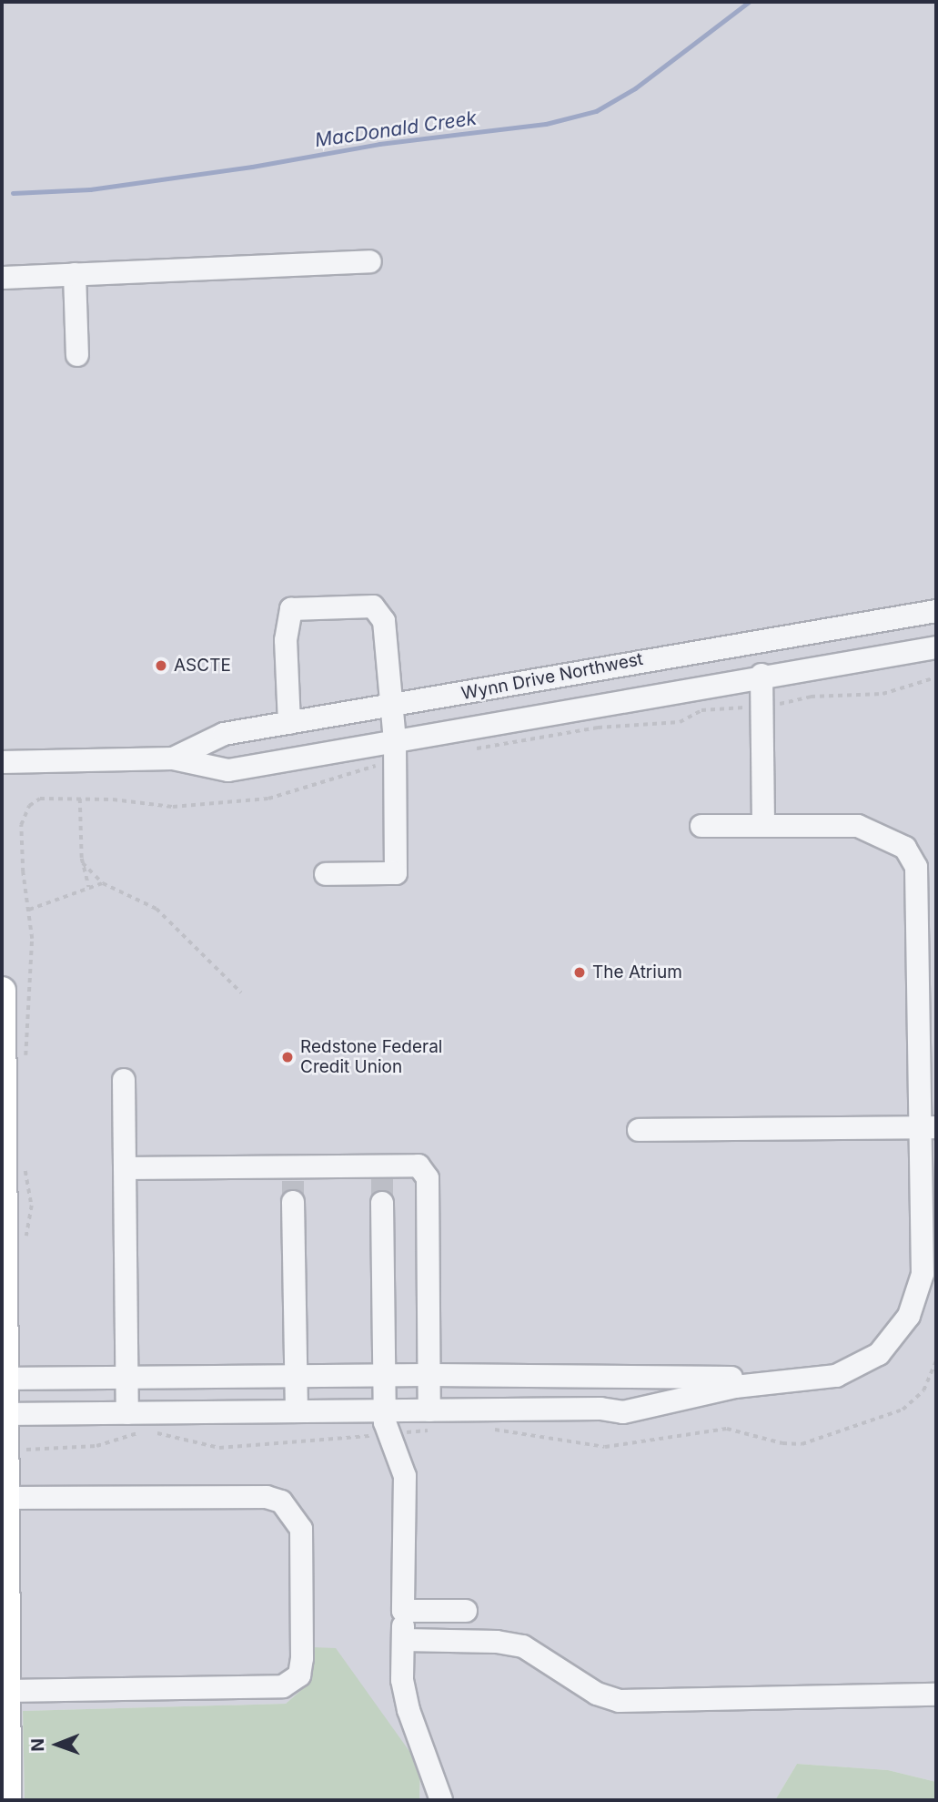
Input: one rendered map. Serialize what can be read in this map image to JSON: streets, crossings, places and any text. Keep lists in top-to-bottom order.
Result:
{
  "streets": {
    "street": ["Wynn Drive Northwest"]
  },
  "water": ["MacDonald Creek"],
  "places": ["ASCTE", "The Atrium", "Redstone Federal Credit Union"],
  "north": "left"
}
